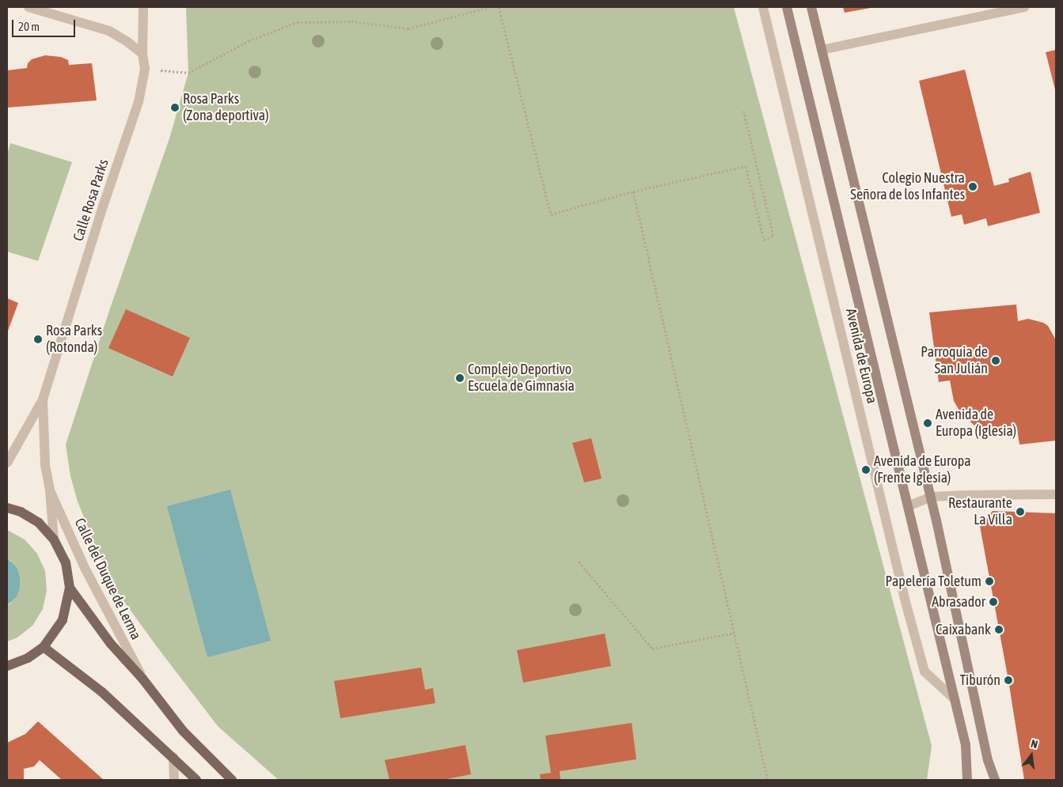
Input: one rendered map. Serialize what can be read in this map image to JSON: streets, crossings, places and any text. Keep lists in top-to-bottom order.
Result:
{
  "streets": {
    "main road": ["Avenida de Europa", "Calle del Duque de Lerma"],
    "street": ["Calle Rosa Parks"]
  },
  "crossings": [
    ["Calle Rosa Parks", "Calle del Duque de Lerma"]
  ],
  "places": [
    "Rosa Parks (Zona deportiva)",
    "Colegio Nuestra Señora de los Infantes",
    "Rosa Parks (Rotonda)",
    "Parroquia de San Julián",
    "Complejo Deportivo Escuela de Gimnasia",
    "Avenida de Europa (Iglesia)",
    "Avenida de Europa (Frente Iglesia)",
    "Restaurante La Villa",
    "Papelería Toletum",
    "Abrasador",
    "Caixabank",
    "Tiburón"
  ],
  "scale_bar": "20 m",
  "north": "top"
}
